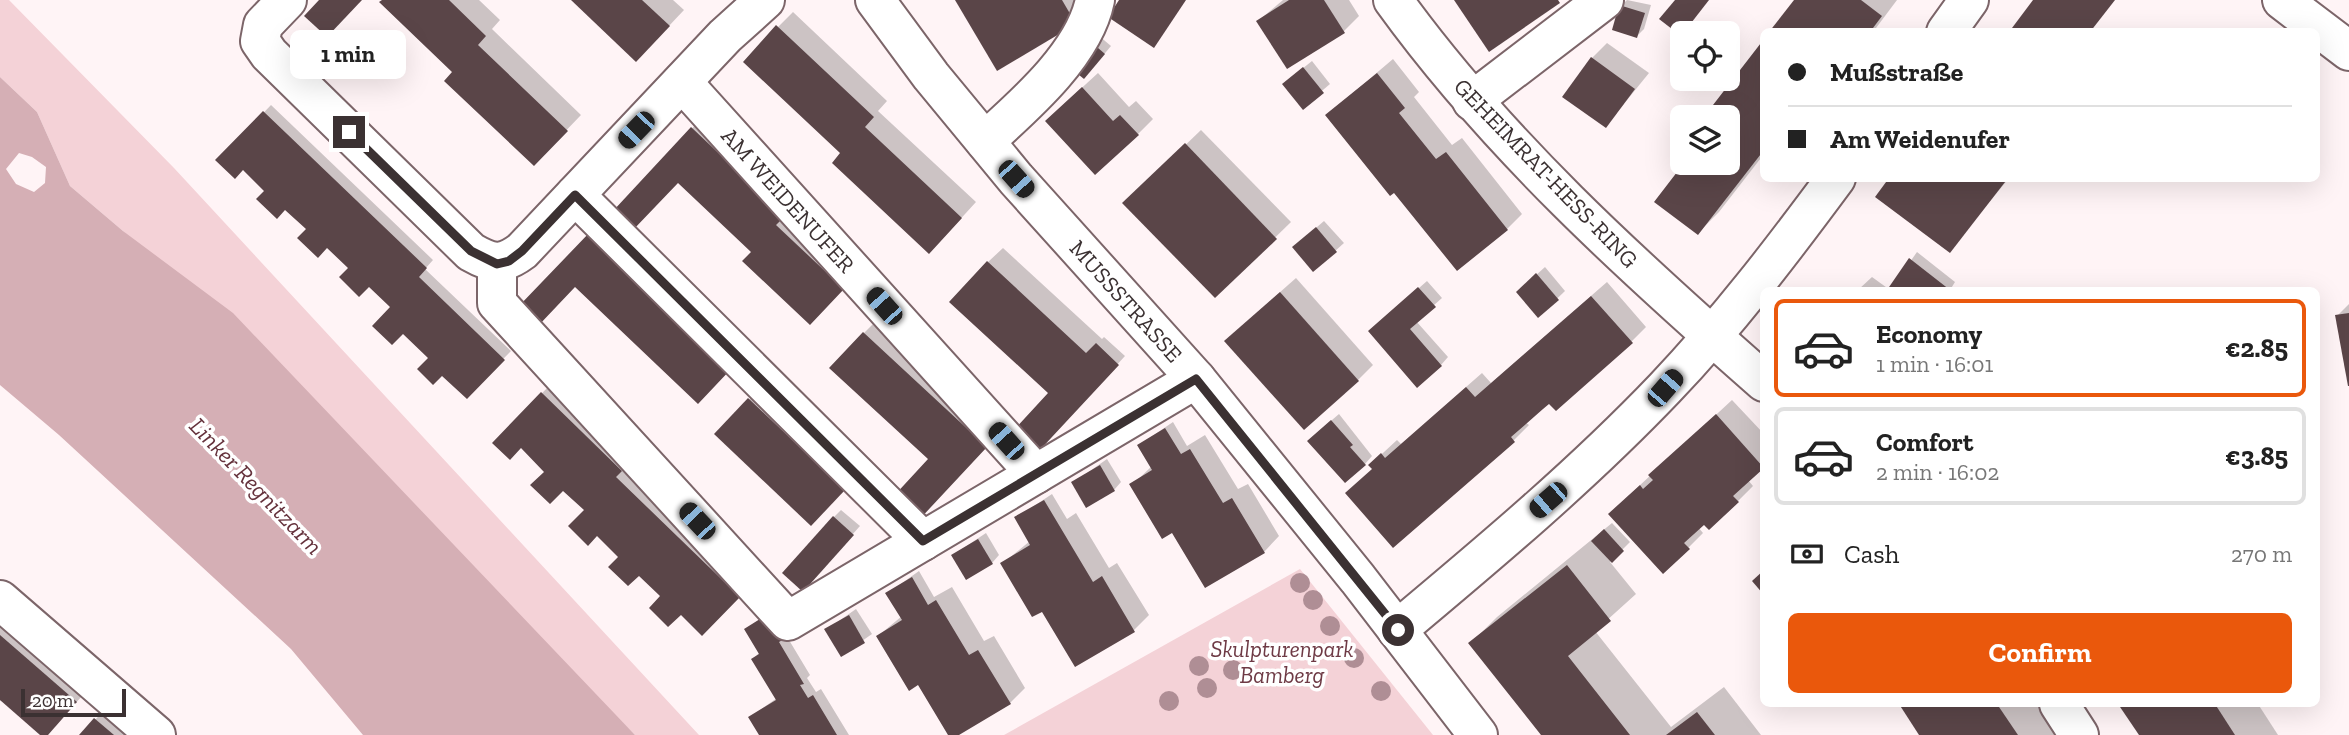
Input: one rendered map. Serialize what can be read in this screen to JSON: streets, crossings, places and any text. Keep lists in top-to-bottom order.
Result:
{
  "streets": {
    "street": ["GEHEIMRAT-HESS-RING", "AM WEIDENUFER", "MUSSSTRASSE"]
  },
  "water": ["Linker Regnitzarm"],
  "parks": ["Skulpturenpark Bamberg"],
  "scale_bar": "20 m",
  "page": {
    "banner": ["Mußstraße", "Am Weidenufer"],
    "bubble": "1 min",
    "list": [
      {
        "name": "Economy",
        "note": "1 min · 16:01",
        "value": "€2.85"
      },
      {
        "name": "Comfort",
        "note": "2 min · 16:02",
        "value": "€3.85"
      }
    ],
    "pay": ["Cash", "270 m"],
    "buttons": "Confirm",
    "scale": "20 m"
  }
}
